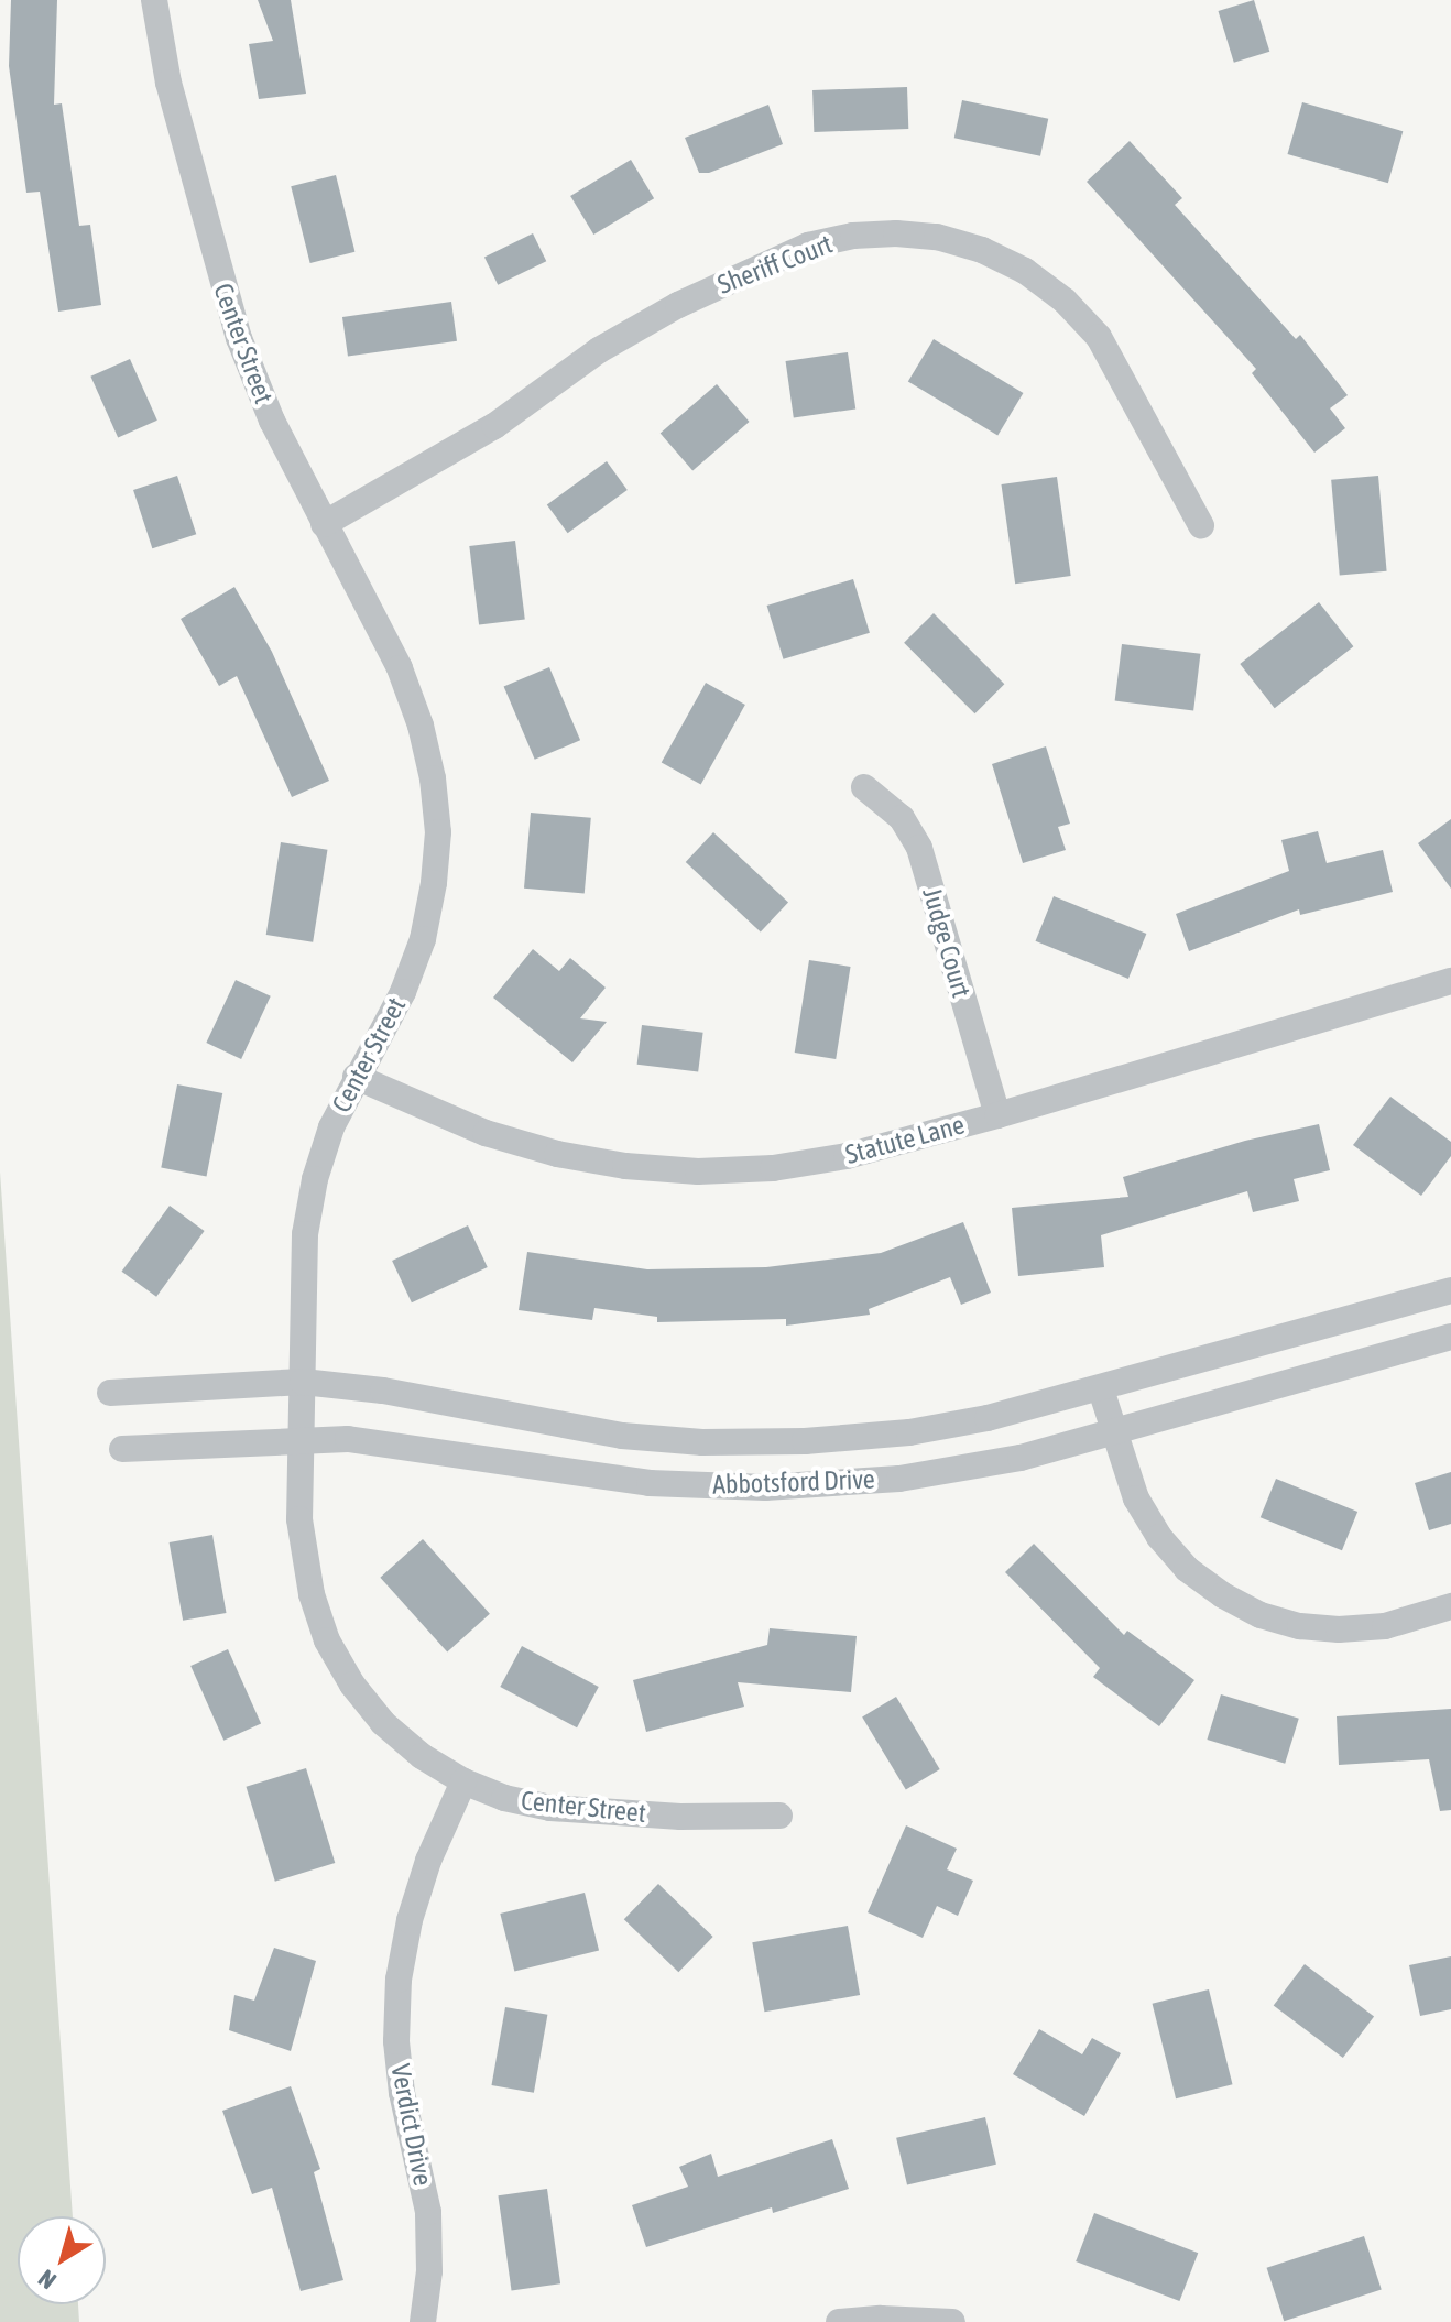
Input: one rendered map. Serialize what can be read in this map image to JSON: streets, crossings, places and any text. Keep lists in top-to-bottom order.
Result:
{
  "streets": {
    "street": [
      "Sheriff Court",
      "Center Street",
      "Judge Court",
      "Statute Lane",
      "Abbotsford Drive",
      "Verdict Drive"
    ]
  },
  "crossings": [
    ["Sheriff Court", "Center Street"],
    ["Center Street", "Statute Lane"],
    ["Center Street", "Abbotsford Drive"],
    ["Center Street", "Verdict Drive"],
    ["Judge Court", "Statute Lane"]
  ],
  "north": "bottom left"
}
